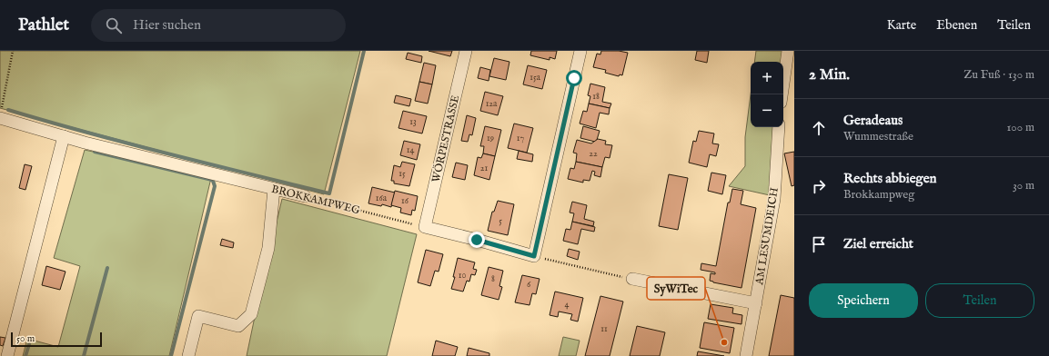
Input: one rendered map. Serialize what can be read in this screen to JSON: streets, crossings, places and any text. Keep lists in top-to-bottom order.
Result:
{
  "streets": {
    "street": ["WÖRPESTRASSE", "BROKKAMPWEG", "AM LESUMDEICH"]
  },
  "crossings": [
    ["WÖRPESTRASSE", "BROKKAMPWEG"]
  ],
  "places": ["SyWiTec"],
  "house_numbers": [
    "15a",
    "18",
    "12a",
    "13",
    "19",
    "17",
    "14",
    "22",
    "21",
    "15",
    "16a",
    "16",
    "5",
    "10",
    "8",
    "6",
    "4",
    "11"
  ],
  "scale_bar": "50 m",
  "page": {
    "header": "Pathlet",
    "search": "Hier suchen",
    "nav": ["Karte", "Ebenen", "Teilen"],
    "heading": ["2 Min.", "Zu Fuß · 130 m"],
    "map_buttons": ["+", "−"],
    "list": [
      ["Geradeaus", "Wummestraße", "100 m"],
      ["Rechts abbiegen", "Brokkampweg", "30 m"],
      "Ziel erreicht"
    ],
    "buttons": ["Speichern", "Teilen"],
    "scale": "50 m"
  }
}
